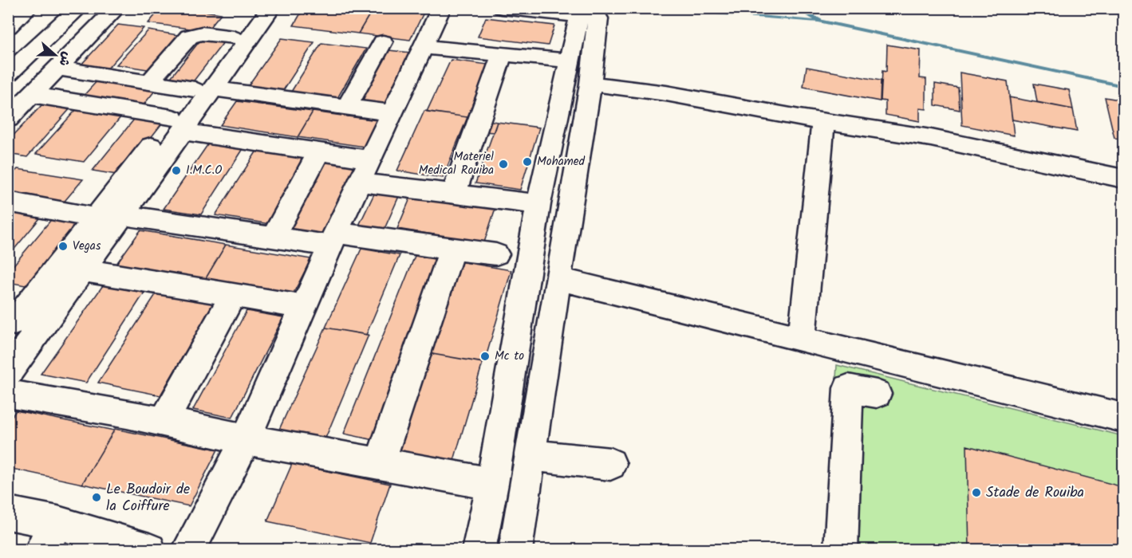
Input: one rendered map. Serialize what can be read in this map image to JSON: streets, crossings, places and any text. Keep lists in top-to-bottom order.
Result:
{
  "places": [
    "Mohamed",
    "Materiel Medical Rouiba",
    "I.M.C.O",
    "Vegas",
    "Mc to",
    "Stade de Rouiba",
    "Le Boudoir de la Coiffure"
  ],
  "north": "right"
}
